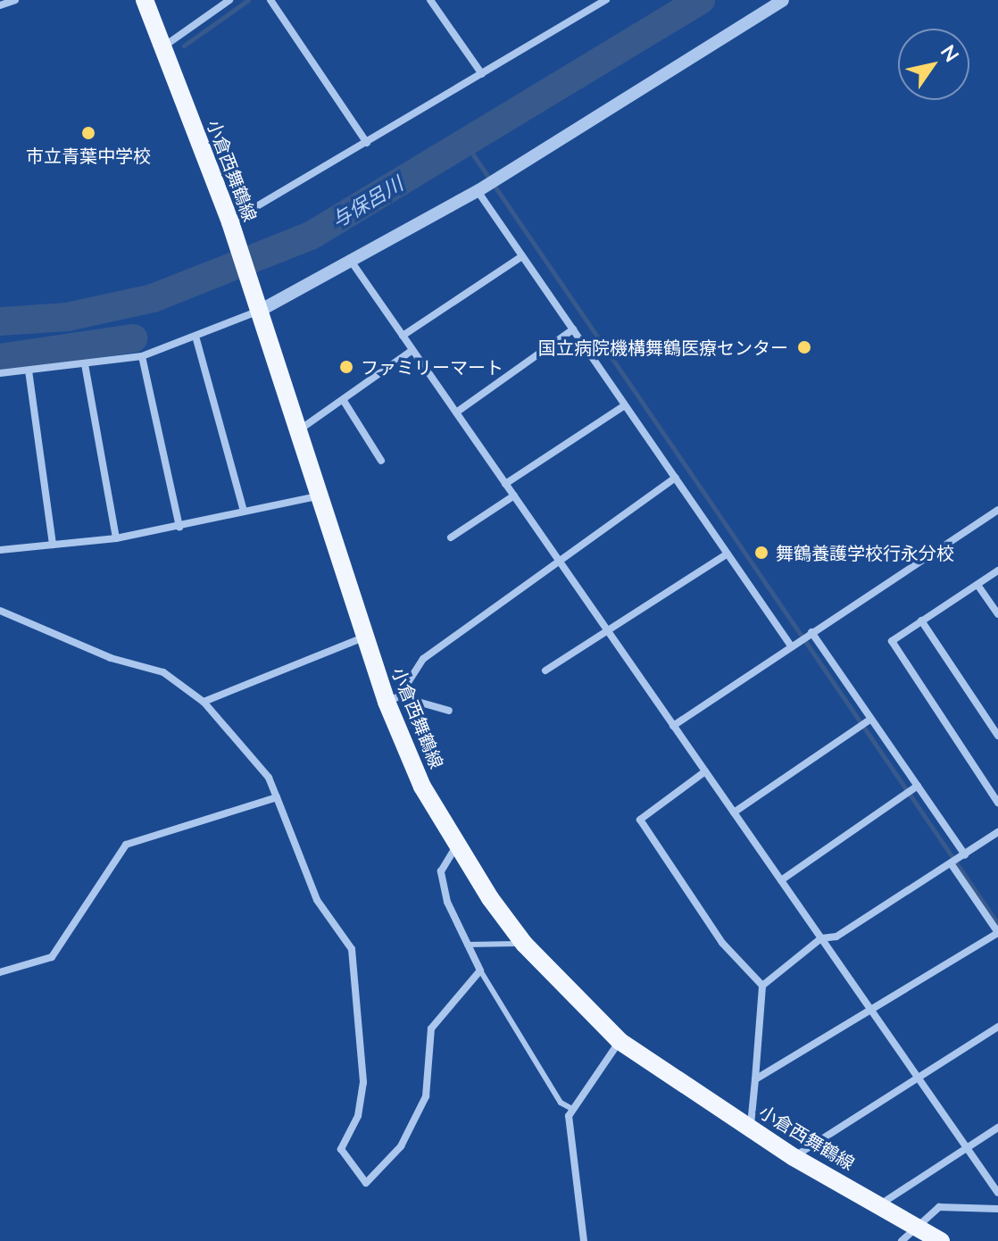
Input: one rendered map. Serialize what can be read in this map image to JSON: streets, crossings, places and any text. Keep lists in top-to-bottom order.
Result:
{
  "streets": {
    "main road": ["小倉西舞鶴線"]
  },
  "water": ["与保呂川"],
  "places": [
    "市立青葉中学校",
    "国立病院機構舞鶴医療センター",
    "ファミリーマート",
    "舞鶴養護学校行永分校"
  ],
  "north": "top right"
}
